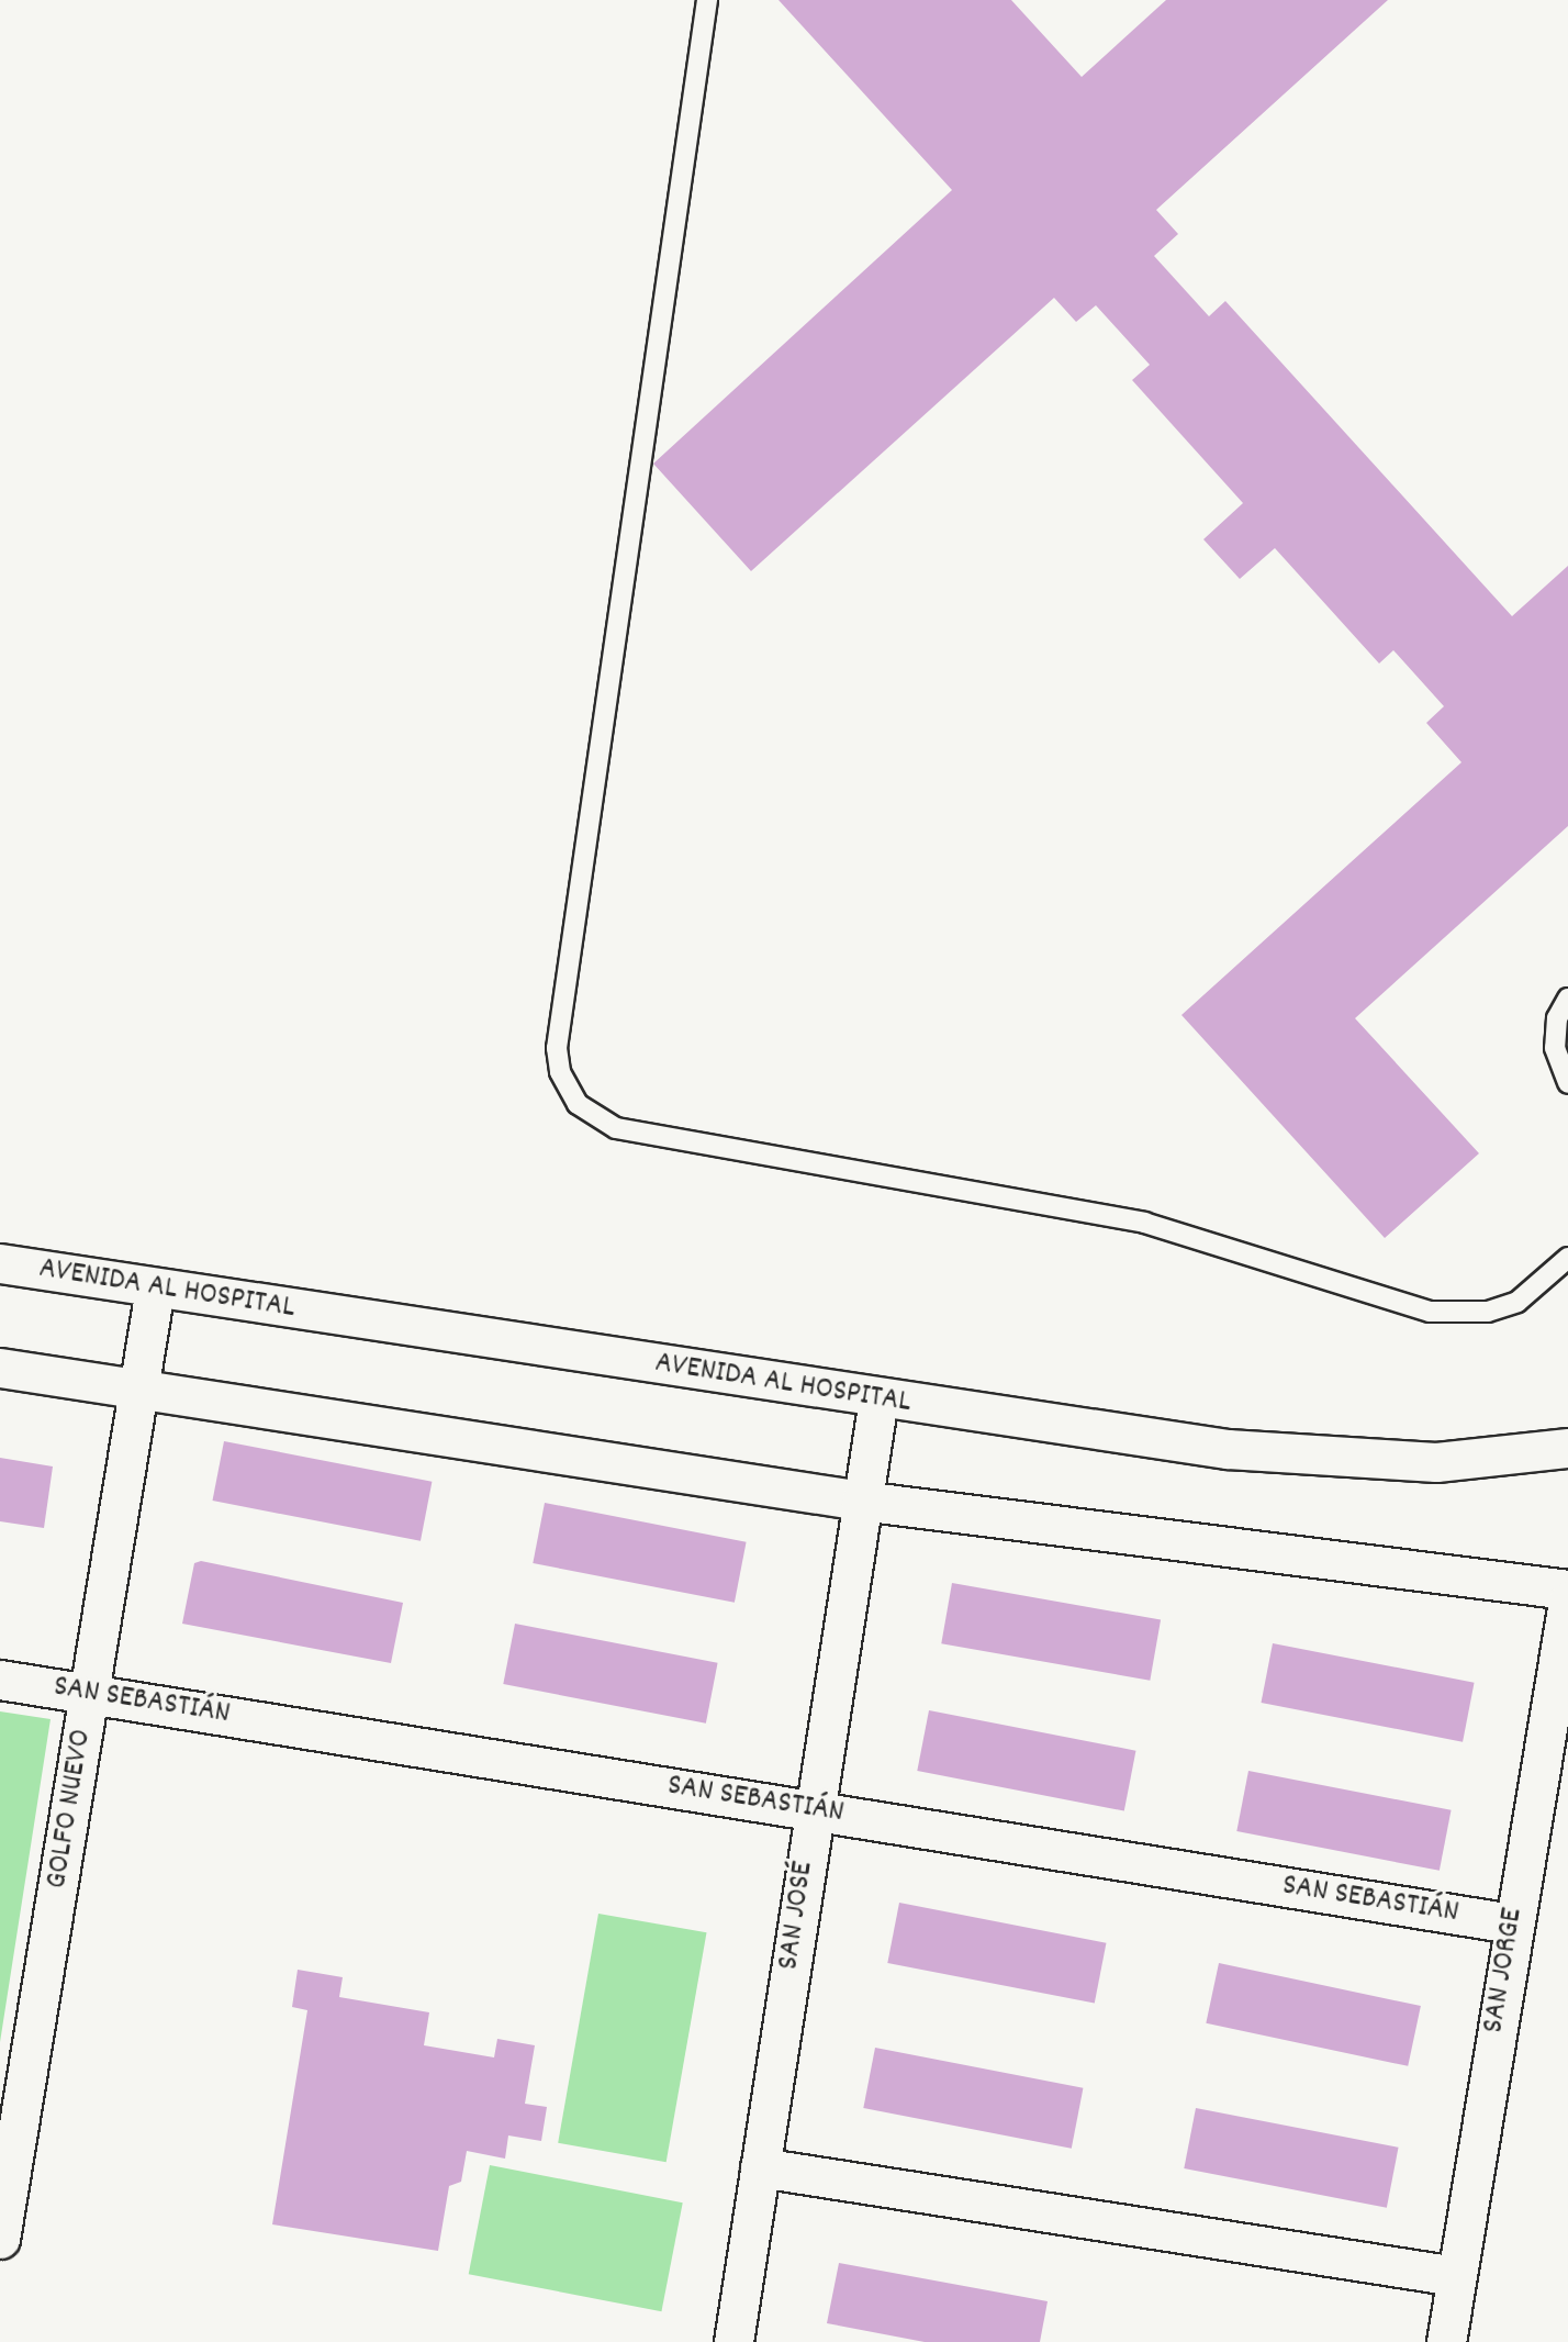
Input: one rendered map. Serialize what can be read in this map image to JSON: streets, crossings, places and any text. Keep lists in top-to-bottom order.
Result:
{
  "streets": {
    "street": [
      "AVENIDA AL HOSPITAL",
      "SAN SEBASTIÁN",
      "GOLFO NUEVO",
      "SAN JOSÉ",
      "SAN JORGE"
    ]
  },
  "crossings": [
    ["AVENIDA AL HOSPITAL", "GOLFO NUEVO"],
    ["AVENIDA AL HOSPITAL", "SAN JOSÉ"],
    ["SAN SEBASTIÁN", "GOLFO NUEVO"],
    ["SAN SEBASTIÁN", "SAN JOSÉ"],
    ["SAN SEBASTIÁN", "SAN JORGE"]
  ]
}
